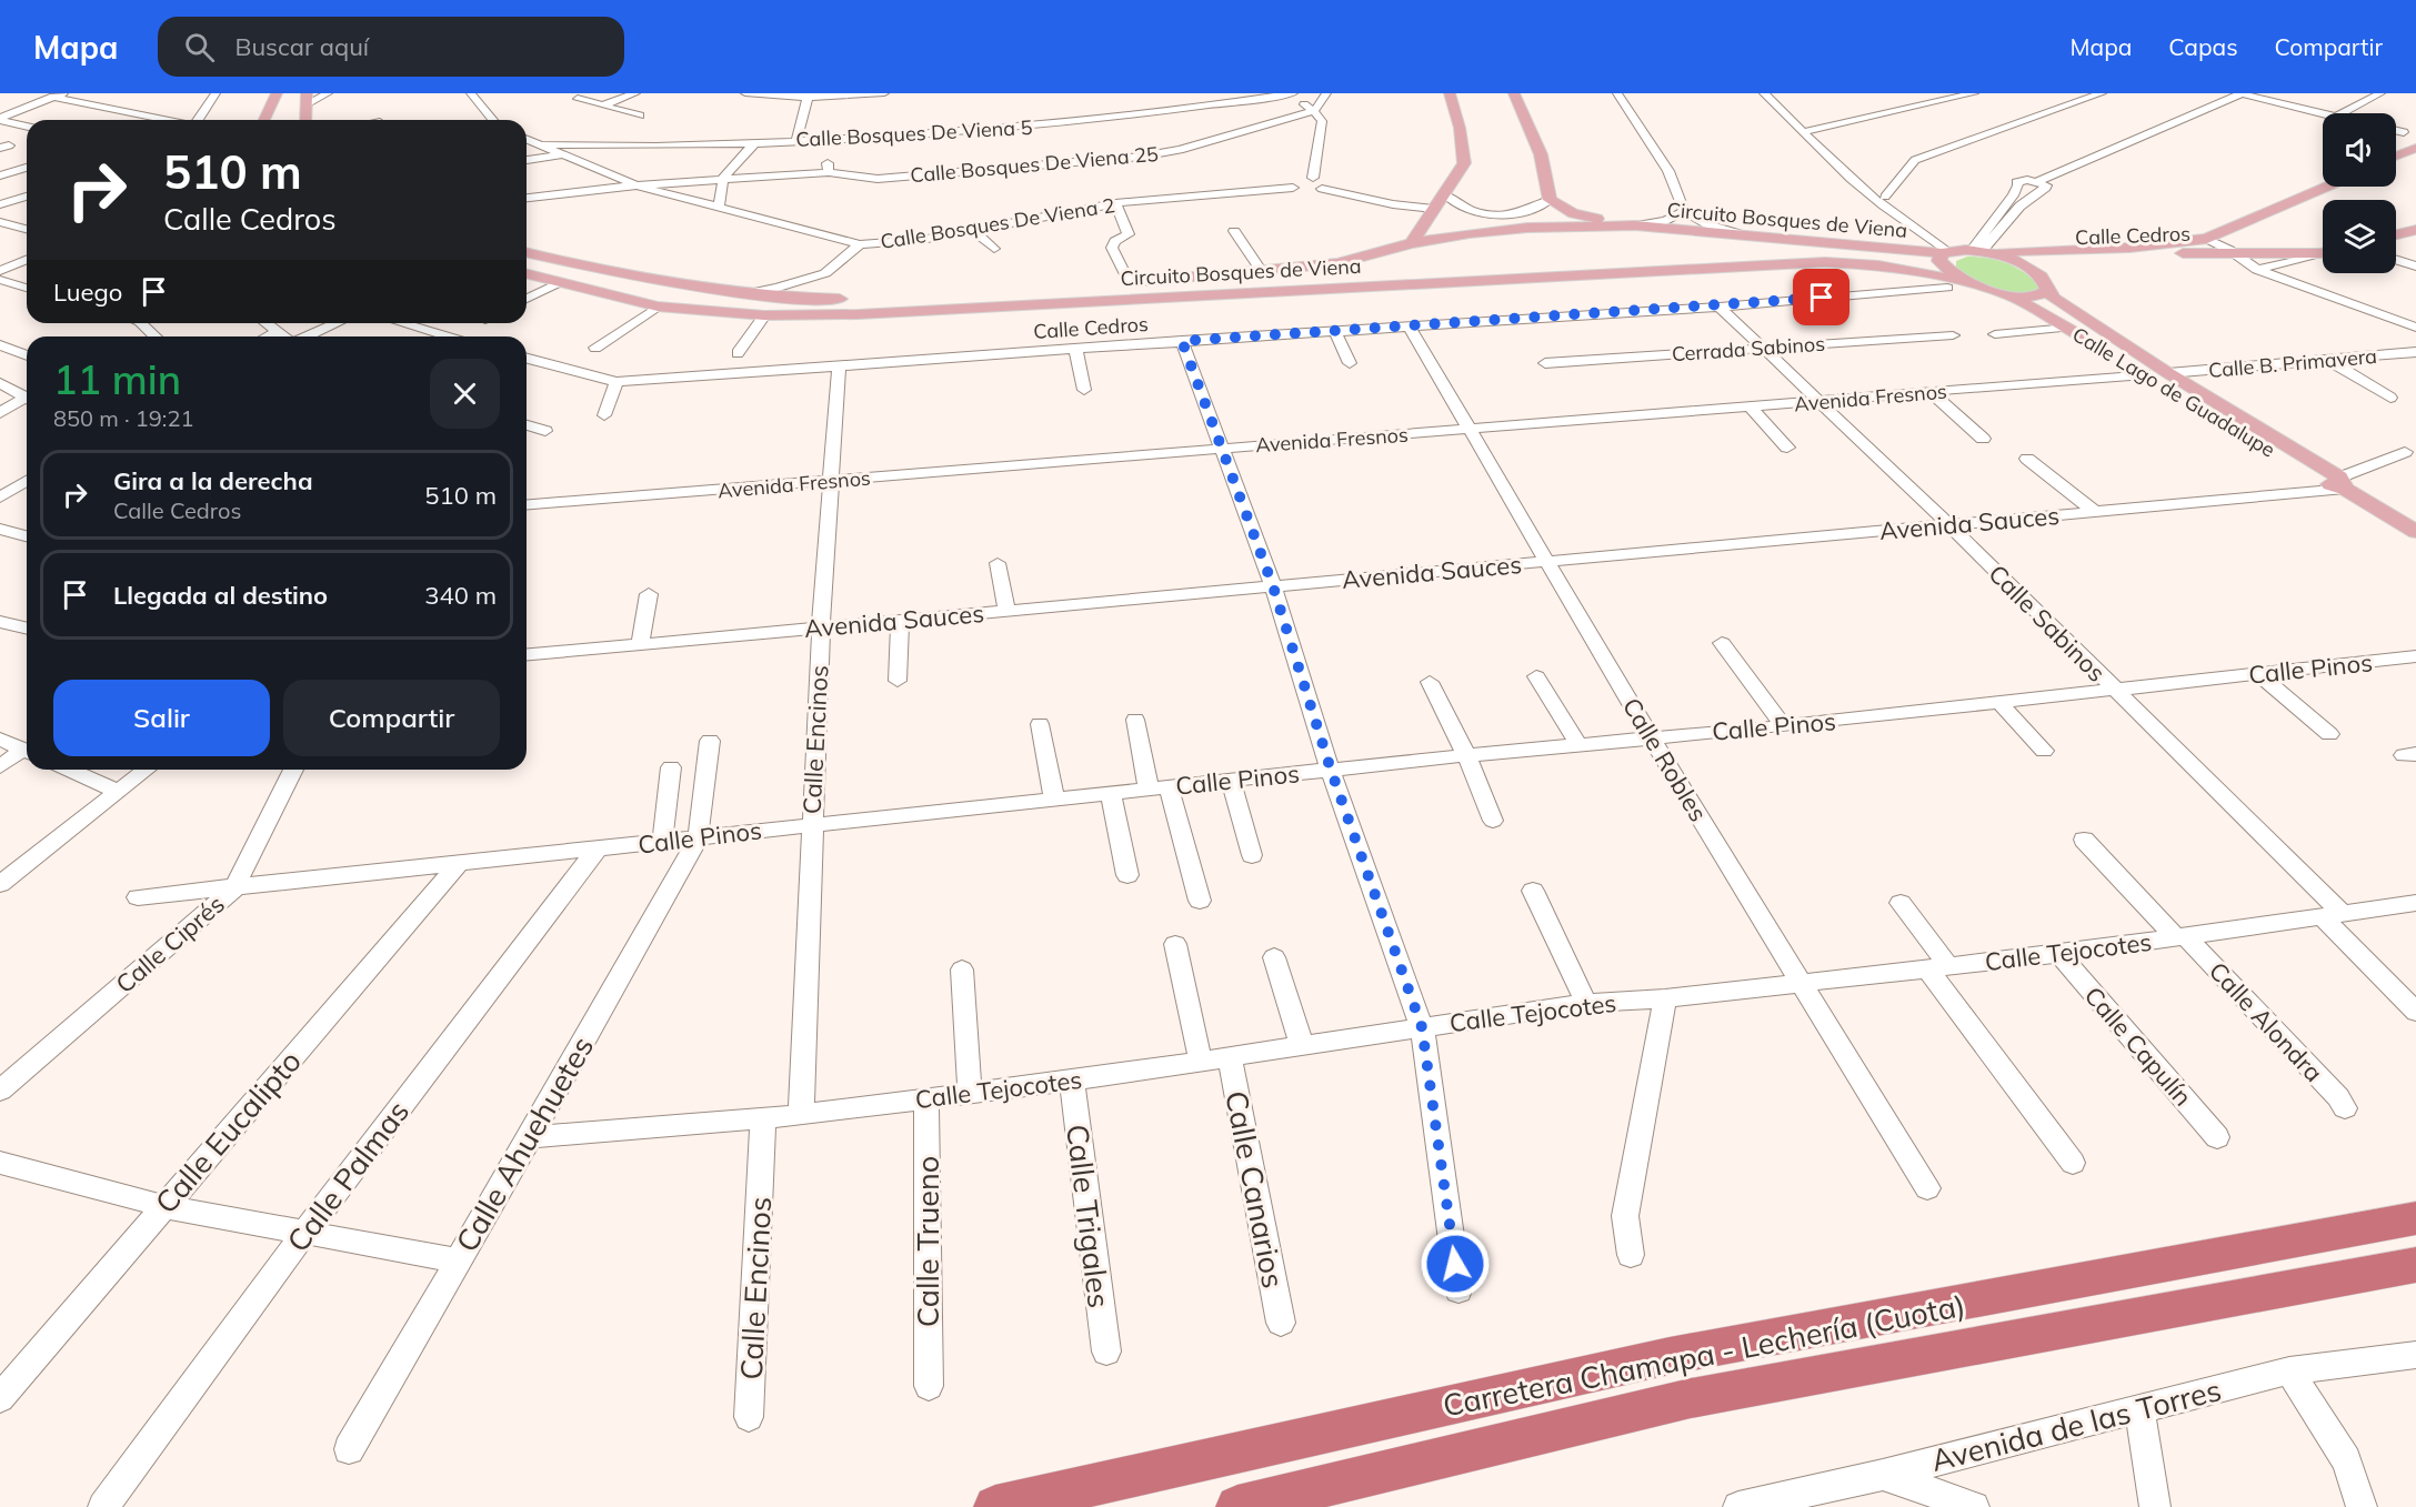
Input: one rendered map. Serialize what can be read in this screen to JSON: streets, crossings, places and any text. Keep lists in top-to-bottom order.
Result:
{
  "streets": {
    "highway": ["Carretera Chamapa - Lechería (Cuota)"],
    "main road": ["Circuito Bosques de Viena", "Calle Cedros", "Calle Lago de Guadalupe"],
    "street": [
      "Calle Bosques De Viena 5",
      "Calle Bosques De Viena 25",
      "Calle Bosques De Viena 2",
      "Cerrada Sabinos",
      "Calle B. Primavera",
      "Avenida Fresnos",
      "Avenida Sauces",
      "Calle Sabinos",
      "Calle Pinos",
      "Calle Encinos",
      "Calle Robles",
      "Calle Ciprés",
      "Calle Tejocotes",
      "Calle Alondra",
      "Calle Capulín",
      "Calle Eucalipto",
      "Calle Ahuehuetes",
      "Calle Palmas",
      "Calle Canarios",
      "Calle Trigales",
      "Calle Trueno",
      "Avenida de las Torres"
    ]
  },
  "crossings": [
    ["Calle Bosques De Viena 5", "Calle Bosques De Viena 2"],
    ["Calle Bosques De Viena 25", "Calle Bosques De Viena 2"],
    ["Circuito Bosques de Viena", "Calle Lago de Guadalupe"],
    ["Calle Cedros", "Calle Lago de Guadalupe"],
    ["Calle Cedros", "Calle Sabinos"],
    ["Calle Cedros", "Calle Encinos"],
    ["Calle Cedros", "Calle Robles"],
    ["Cerrada Sabinos", "Calle Sabinos"],
    ["Calle B. Primavera", "Calle Lago de Guadalupe"],
    ["Calle Lago de Guadalupe", "Avenida Fresnos"],
    ["Calle Lago de Guadalupe", "Avenida Sauces"],
    ["Avenida Fresnos", "Calle Sabinos"],
    ["Avenida Fresnos", "Calle Encinos"],
    ["Avenida Fresnos", "Calle Robles"],
    ["Avenida Sauces", "Calle Sabinos"],
    ["Avenida Sauces", "Calle Encinos"],
    ["Avenida Sauces", "Calle Robles"],
    ["Calle Sabinos", "Calle Pinos"],
    ["Calle Sabinos", "Calle Tejocotes"],
    ["Calle Pinos", "Calle Encinos"],
    ["Calle Pinos", "Calle Robles"],
    ["Calle Pinos", "Calle Ciprés"],
    ["Calle Pinos", "Calle Eucalipto"],
    ["Calle Pinos", "Calle Ahuehuetes"],
    ["Calle Pinos", "Calle Palmas"],
    ["Calle Encinos", "Calle Tejocotes"],
    ["Calle Robles", "Calle Tejocotes"],
    ["Calle Tejocotes", "Calle Alondra"],
    ["Calle Tejocotes", "Calle Capulín"],
    ["Calle Tejocotes", "Calle Ahuehuetes"],
    ["Calle Tejocotes", "Calle Canarios"],
    ["Calle Tejocotes", "Calle Trigales"],
    ["Calle Tejocotes", "Calle Trueno"]
  ],
  "page": {
    "header": "Mapa",
    "search": "Buscar aquí",
    "nav": ["Mapa", "Capas", "Compartir"],
    "turn": ["510 m", "Calle Cedros"],
    "then": "Luego",
    "heading": ["11 min", "850 m · 19:21"],
    "list": [
      {
        "name": "Gira a la derecha",
        "note": "Calle Cedros",
        "value": "510 m"
      },
      {
        "name": "Llegada al destino",
        "value": "340 m"
      }
    ],
    "buttons": ["Salir", "Compartir"]
  }
}
